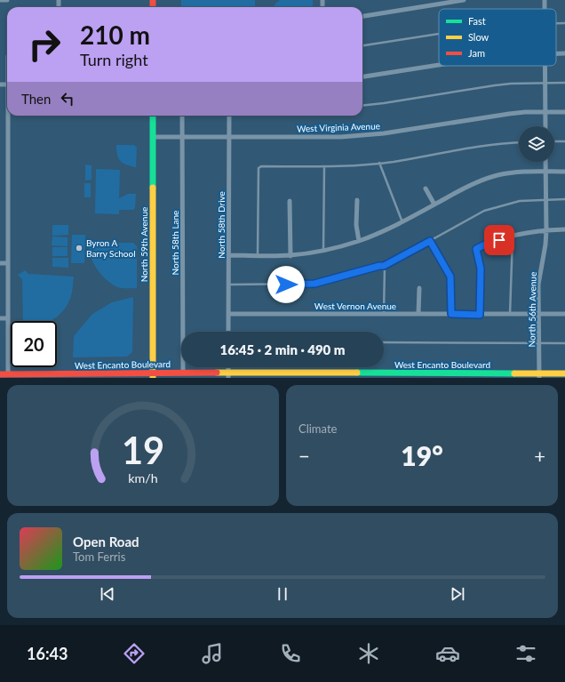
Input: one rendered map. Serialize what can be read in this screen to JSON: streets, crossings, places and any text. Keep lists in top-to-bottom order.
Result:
{
  "streets": {
    "street": [
      "West Virginia Avenue",
      "North 58th Drive",
      "North 58th Lane",
      "North 59th Avenue",
      "West Vernon Avenue",
      "North 56th Avenue",
      "West Encanto Boulevard"
    ]
  },
  "crossings": [
    ["West Virginia Avenue", "North 58th Drive"],
    ["West Virginia Avenue", "North 58th Lane"],
    ["West Virginia Avenue", "North 59th Avenue"],
    ["North 58th Drive", "West Vernon Avenue"],
    ["North 58th Lane", "West Encanto Boulevard"],
    ["North 59th Avenue", "West Encanto Boulevard"],
    ["West Vernon Avenue", "North 56th Avenue"],
    ["North 56th Avenue", "West Encanto Boulevard"]
  ],
  "places": ["Byron A Barry School"],
  "legend": ["Fast", "Slow", "Jam"],
  "page": {
    "turn": ["210 m", "Turn right"],
    "then": "Then",
    "limit": "20",
    "trip": "16:45 · 2 min · 490 m",
    "tile": "Climate",
    "heat": ["−", "19°", "+"],
    "song": ["Open Road", "Tom Ferris"],
    "tabs": "16:43",
    "gauge": ["19", "km/h"]
  }
}
